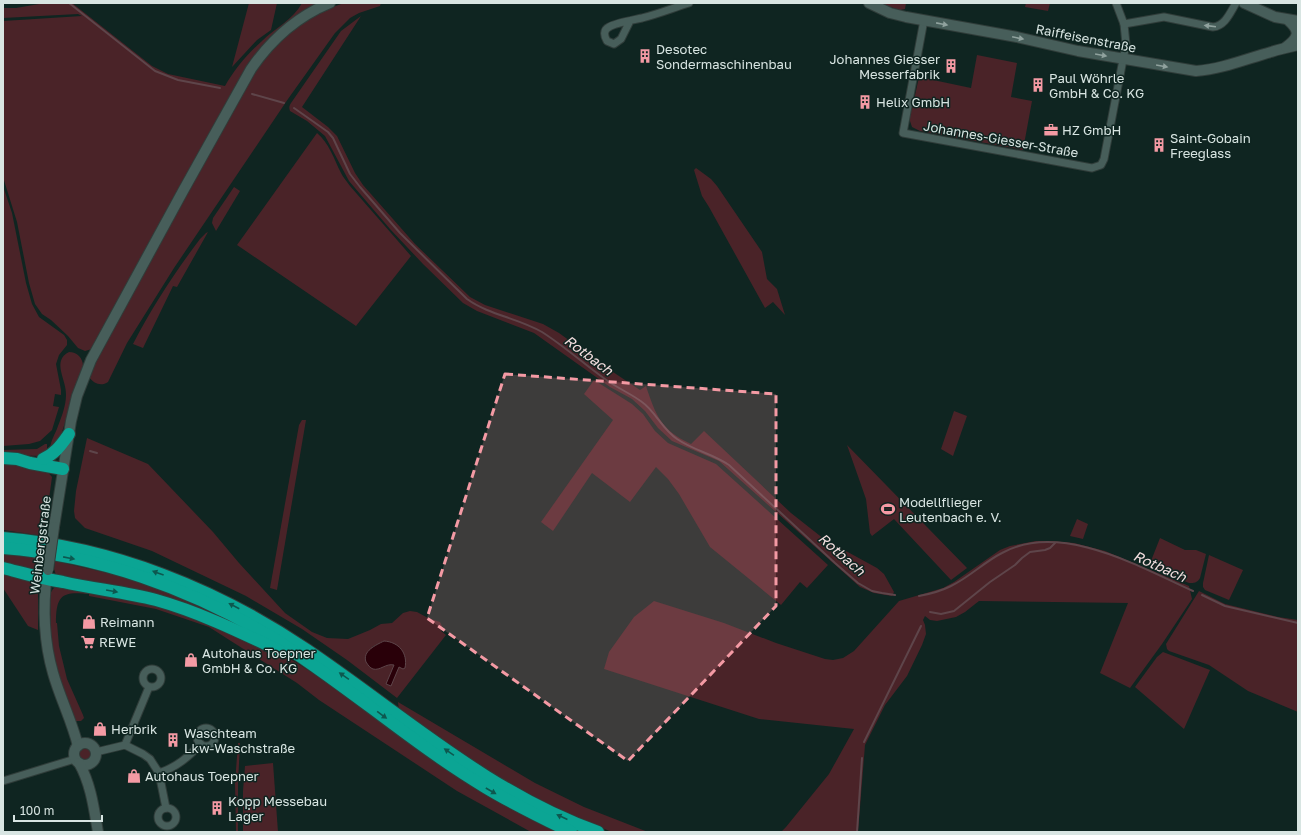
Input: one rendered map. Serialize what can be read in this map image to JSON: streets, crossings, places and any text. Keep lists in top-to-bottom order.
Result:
{
  "streets": {
    "main road": ["Raiffeisenstraße", "Weinbergstraße"],
    "street": ["Johannes-Giesser-Straße"]
  },
  "crossings": [
    ["Raiffeisenstraße", "Johannes-Giesser-Straße"]
  ],
  "one_way": ["Raiffeisenstraße"],
  "water": ["Rotbach"],
  "places": {
    "building": [
      "Desotec Sondermaschinenbau",
      "Johannes Giesser Messerfabrik",
      "Paul Wöhrle GmbH & Co. KG",
      "Helix GmbH",
      "Saint-Gobain Freeglass",
      "Waschteam Lkw-Waschstraße",
      "Kopp Messebau Lager"
    ],
    "office": ["HZ GmbH"],
    "sports": ["Modellflieger Leutenbach e. V."],
    "shop": [
      "Reimann",
      "Autohaus Toepner GmbH & Co. KG",
      "Herbrik",
      "Autohaus Toepner"
    ],
    "supermarket": ["REWE"]
  },
  "scale_bar": "100 m"
}
